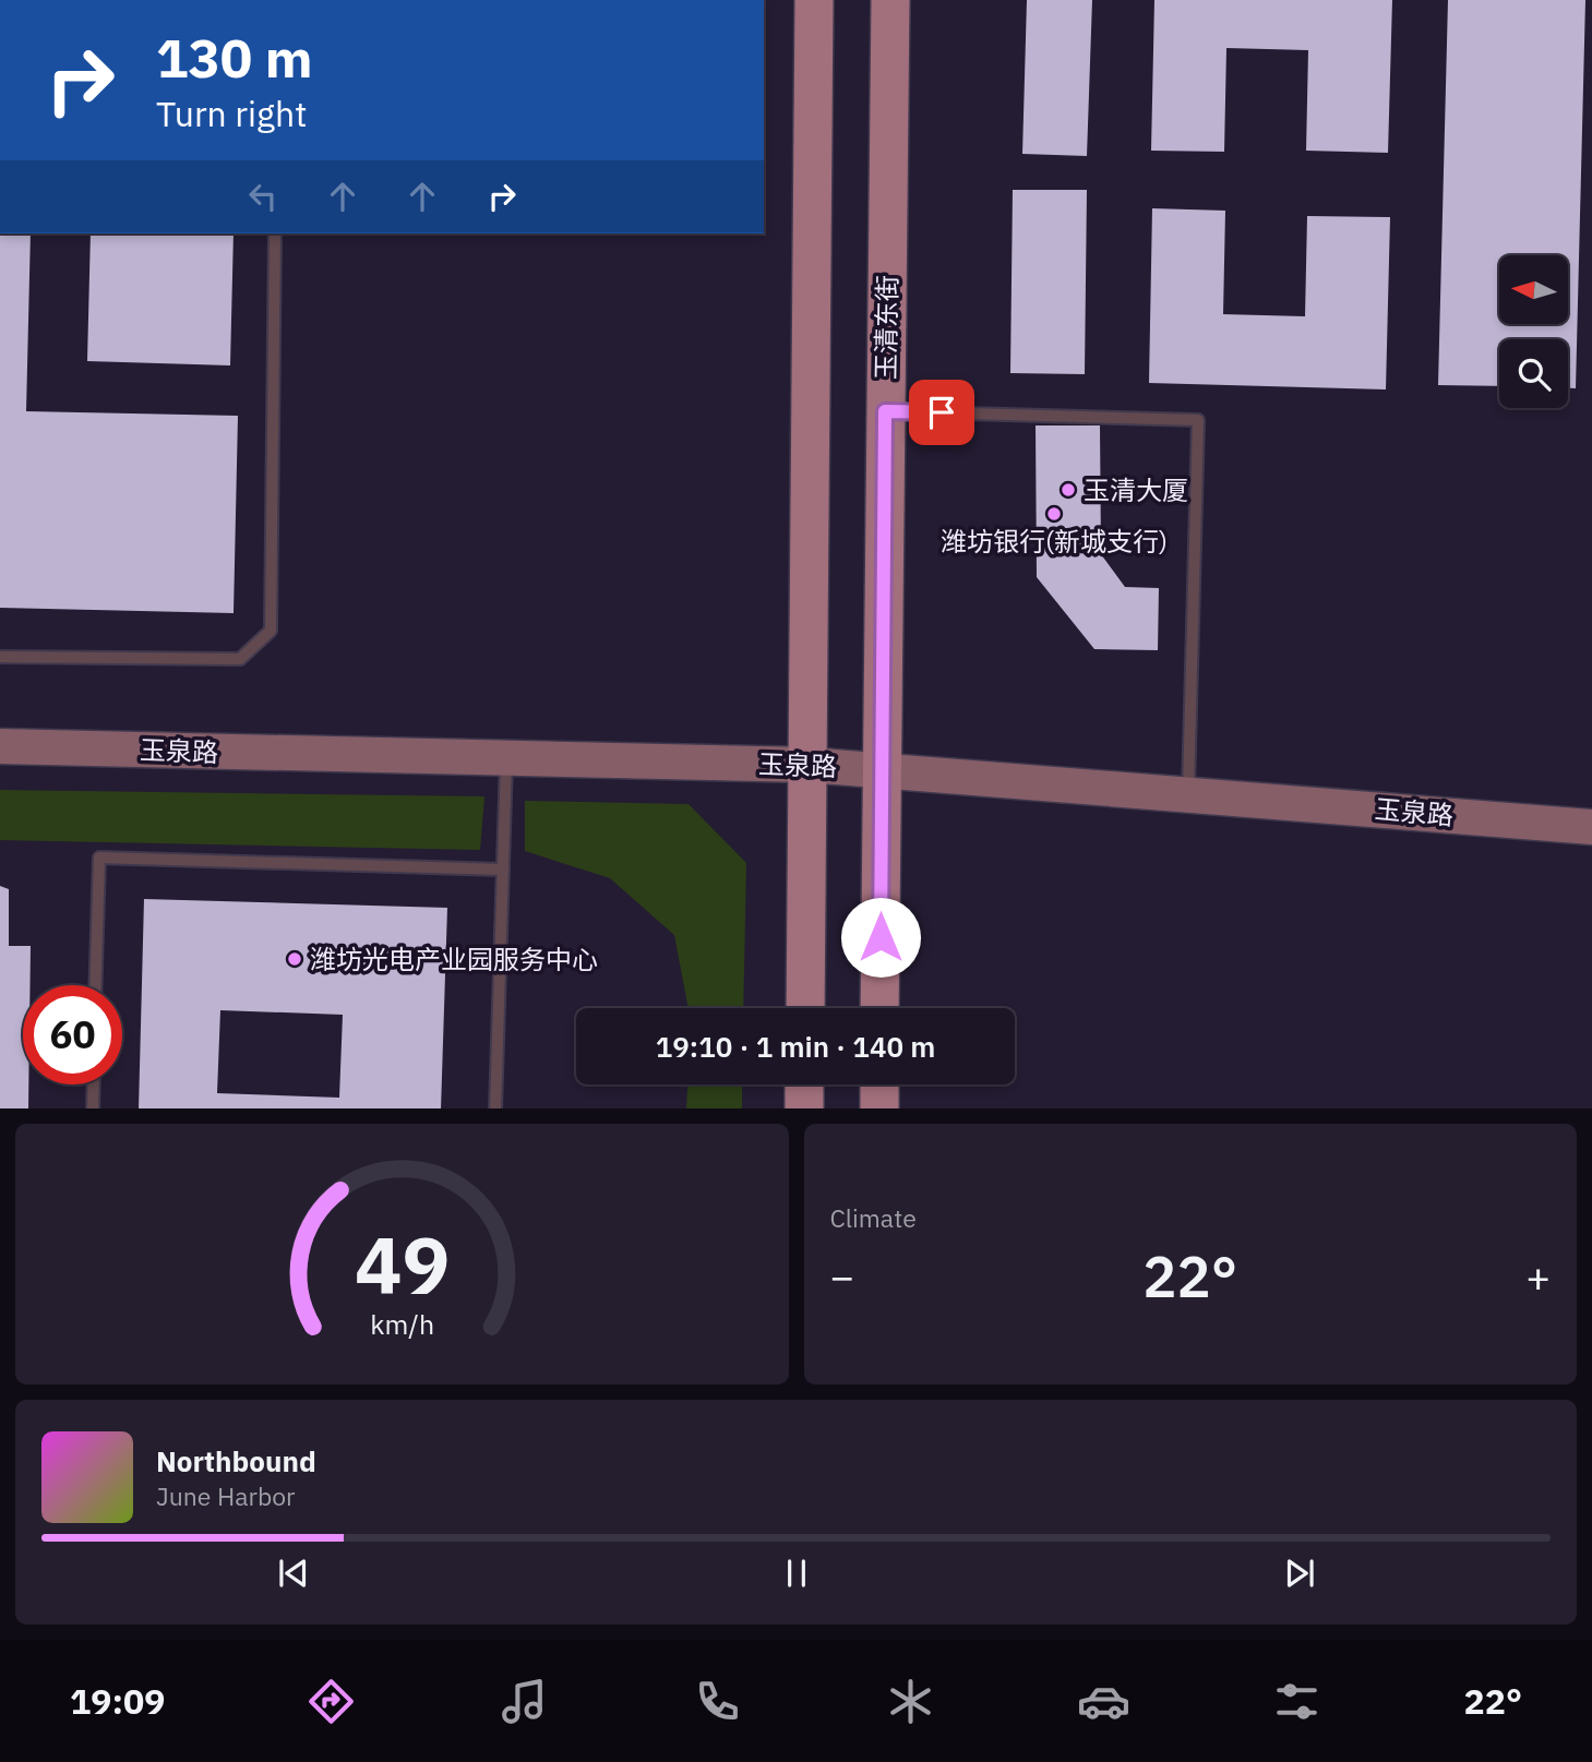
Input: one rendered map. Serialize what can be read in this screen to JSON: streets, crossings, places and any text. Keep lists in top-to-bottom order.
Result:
{
  "streets": {
    "main road": ["玉清东街"],
    "street": ["玉泉路"]
  },
  "crossings": [
    ["玉清东街", "玉泉路"]
  ],
  "places": ["玉清大厦", "潍坊银行(新城支行)", "潍坊光电产业园服务中心"],
  "north": "left",
  "page": {
    "turn": ["130 m", "Turn right"],
    "limit": "60",
    "trip": "19:10 · 1 min · 140 m",
    "tile": "Climate",
    "heat": ["−", "22°", "+"],
    "song": ["Northbound", "June Harbor"],
    "tabs": ["19:09", "22°"],
    "gauge": ["49", "km/h"]
  }
}
